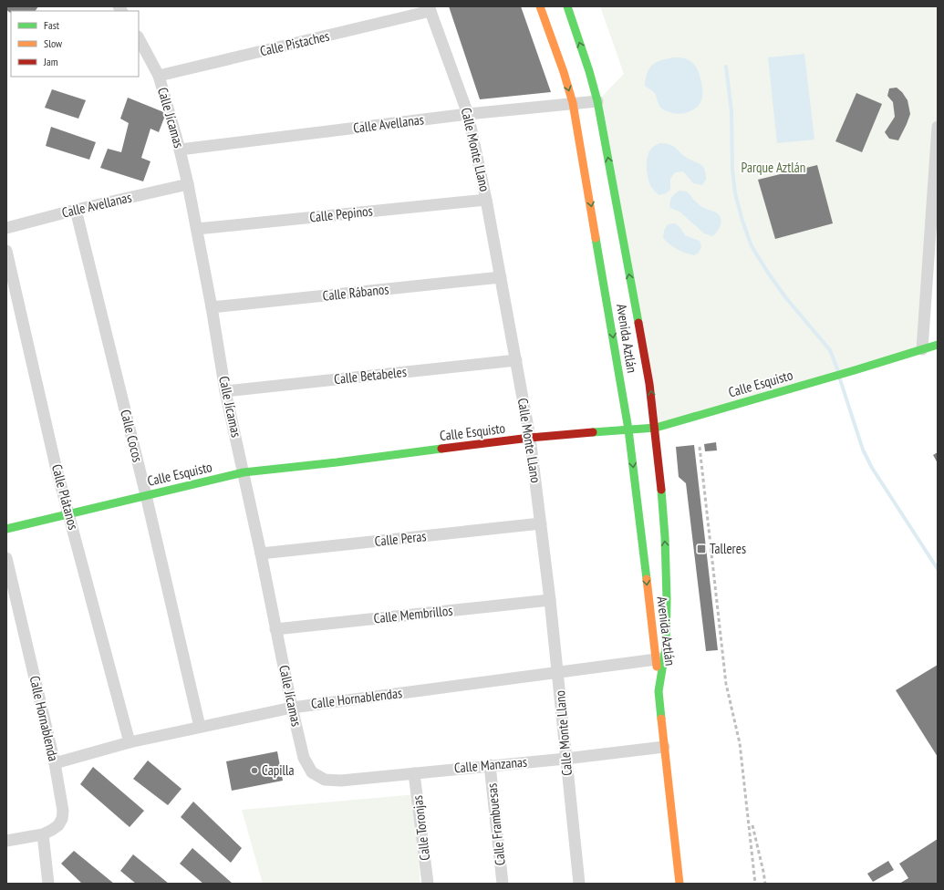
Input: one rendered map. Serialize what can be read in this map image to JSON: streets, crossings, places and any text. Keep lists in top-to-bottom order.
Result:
{
  "streets": {
    "main road": ["Avenida Aztlán", "Calle Esquisto"],
    "street": [
      "Calle Pistaches",
      "Calle Jícamas",
      "Calle Avellanas",
      "Calle Monte Llano",
      "Calle Pepinos",
      "Calle Rábanos",
      "Calle Betabeles",
      "Calle Cocos",
      "Calle Plátanos",
      "Calle Peras",
      "Calle Membrillos",
      "Calle Hornablendas",
      "Calle Hornablenda",
      "Calle Manzanas",
      "Calle Frambuesas",
      "Calle Toronjas"
    ]
  },
  "crossings": [
    ["Calle Pistaches", "Calle Jícamas"],
    ["Calle Pistaches", "Calle Monte Llano"],
    ["Calle Jícamas", "Calle Avellanas"],
    ["Calle Jícamas", "Calle Pepinos"],
    ["Calle Jícamas", "Calle Rábanos"],
    ["Calle Jícamas", "Calle Betabeles"],
    ["Calle Jícamas", "Calle Esquisto"],
    ["Calle Jícamas", "Calle Peras"],
    ["Calle Jícamas", "Calle Membrillos"],
    ["Calle Jícamas", "Calle Hornablendas"],
    ["Calle Jícamas", "Calle Manzanas"],
    ["Calle Avellanas", "Calle Monte Llano"],
    ["Calle Avellanas", "Avenida Aztlán"],
    ["Calle Avellanas", "Calle Cocos"],
    ["Calle Monte Llano", "Calle Pepinos"],
    ["Calle Monte Llano", "Calle Rábanos"],
    ["Calle Monte Llano", "Calle Betabeles"],
    ["Calle Monte Llano", "Calle Esquisto"],
    ["Calle Monte Llano", "Calle Peras"],
    ["Calle Monte Llano", "Calle Membrillos"],
    ["Calle Monte Llano", "Calle Hornablendas"],
    ["Calle Monte Llano", "Calle Manzanas"],
    ["Avenida Aztlán", "Calle Esquisto"],
    ["Avenida Aztlán", "Calle Hornablendas"],
    ["Avenida Aztlán", "Calle Manzanas"],
    ["Calle Esquisto", "Calle Cocos"],
    ["Calle Esquisto", "Calle Plátanos"],
    ["Calle Cocos", "Calle Hornablendas"],
    ["Calle Plátanos", "Calle Hornablendas"],
    ["Calle Hornablendas", "Calle Hornablenda"],
    ["Calle Manzanas", "Calle Frambuesas"],
    ["Calle Manzanas", "Calle Toronjas"]
  ],
  "parks": ["Parque Aztlán"],
  "places": {
    "transit": ["Talleres"],
    "other": ["Capilla"]
  },
  "legend": ["Fast", "Slow", "Jam"]
}
